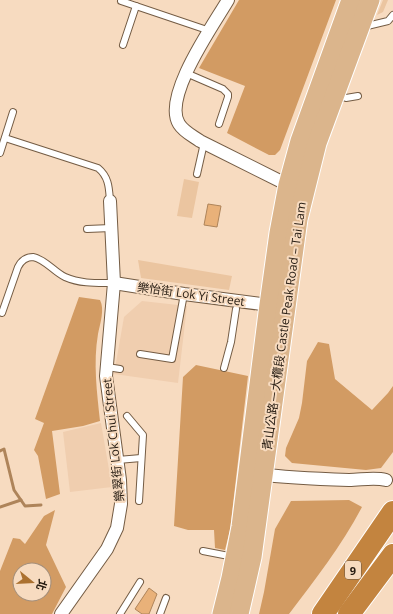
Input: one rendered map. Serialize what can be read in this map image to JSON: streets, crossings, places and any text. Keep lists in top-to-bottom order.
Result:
{
  "streets": {
    "highway": ["9"],
    "main road": ["青山公路－大欖段 Castle Peak Road – Tai Lam"],
    "street": ["樂怡街 Lok Yi Street", "樂翠街 Lok Chui Street"]
  },
  "crossings": [
    ["樂怡街 Lok Yi Street", "青山公路－大欖段 Castle Peak Road – Tai Lam"],
    ["樂怡街 Lok Yi Street", "樂翠街 Lok Chui Street"]
  ],
  "north": "right"
}
